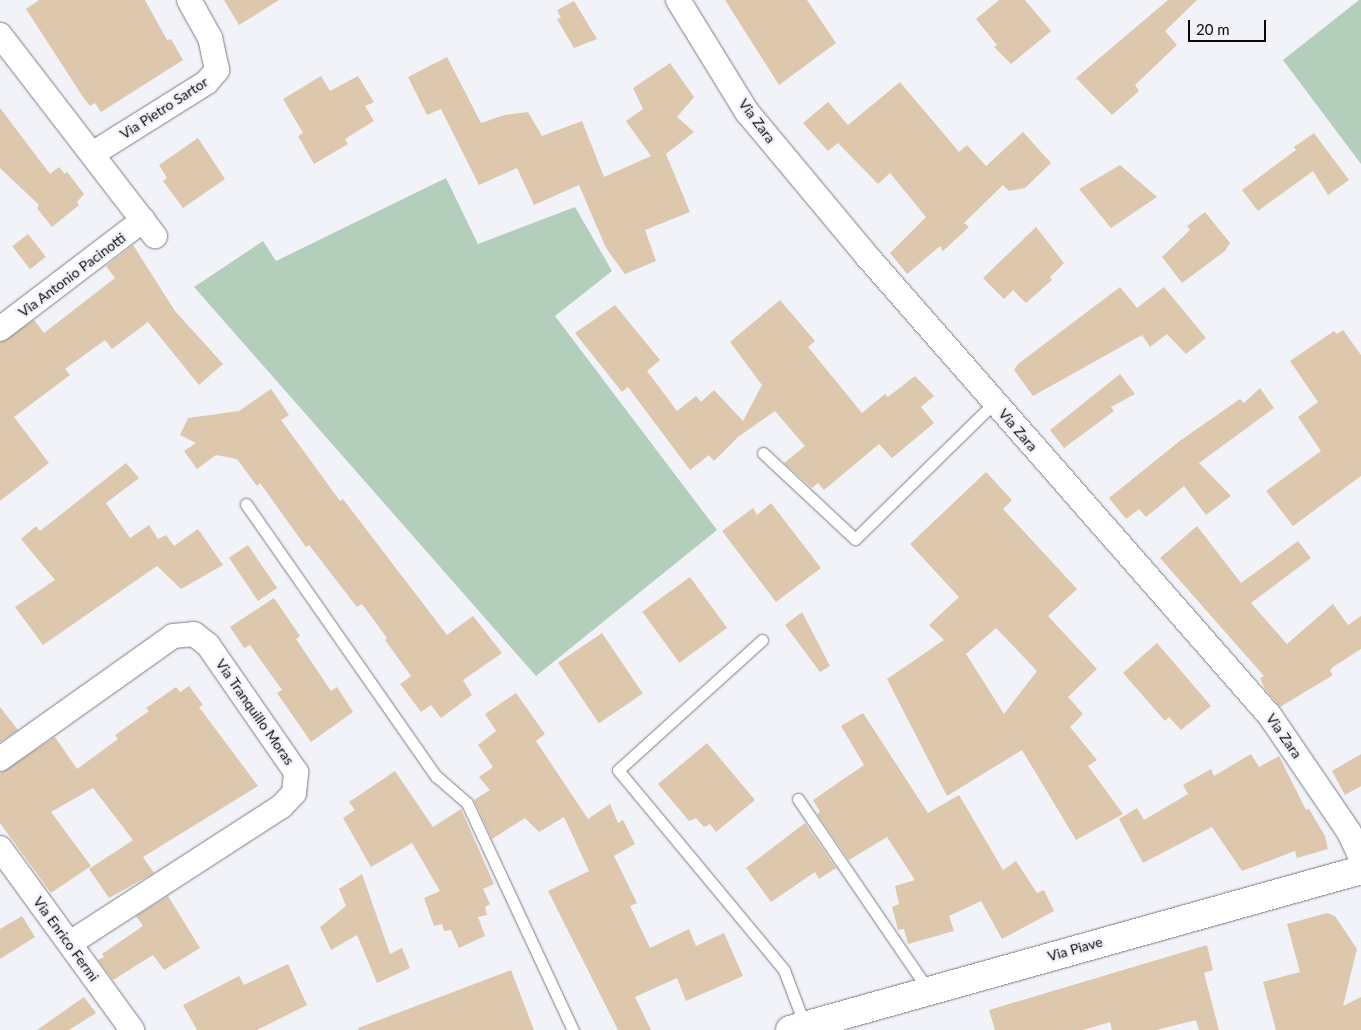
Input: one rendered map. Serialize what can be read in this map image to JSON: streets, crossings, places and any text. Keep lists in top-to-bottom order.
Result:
{
  "streets": {
    "street": [
      "Via Pietro Sartor",
      "Via Zara",
      "Via Antonio Pacinotti",
      "Via Tranquillo Moras",
      "Via Enrico Fermi",
      "Via Piave"
    ]
  },
  "crossings": [
    ["Via Pietro Sartor", "Via Antonio Pacinotti"],
    ["Via Tranquillo Moras", "Via Enrico Fermi"]
  ],
  "scale_bar": "20 m"
}
